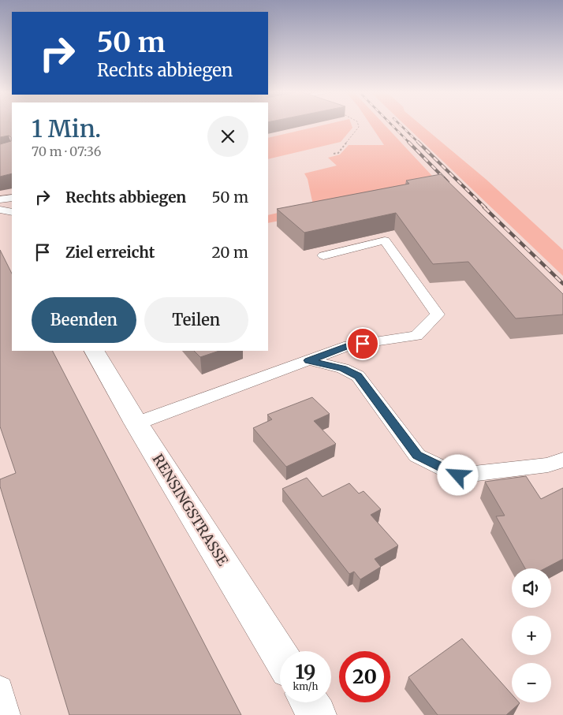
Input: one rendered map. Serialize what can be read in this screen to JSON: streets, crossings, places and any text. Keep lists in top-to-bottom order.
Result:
{
  "streets": {
    "street": ["RENSINGSTRASSE"]
  },
  "page": {
    "turn": ["50 m", "Rechts abbiegen"],
    "heading": ["1 Min.", "70 m · 07:36"],
    "list": [
      {
        "name": "Rechts abbiegen",
        "value": "50 m"
      },
      {
        "name": "Ziel erreicht",
        "value": "20 m"
      }
    ],
    "buttons": ["Beenden", "Teilen"],
    "map_buttons": ["+", "−"],
    "speed": "19 km/h",
    "limit": "20"
  }
}
